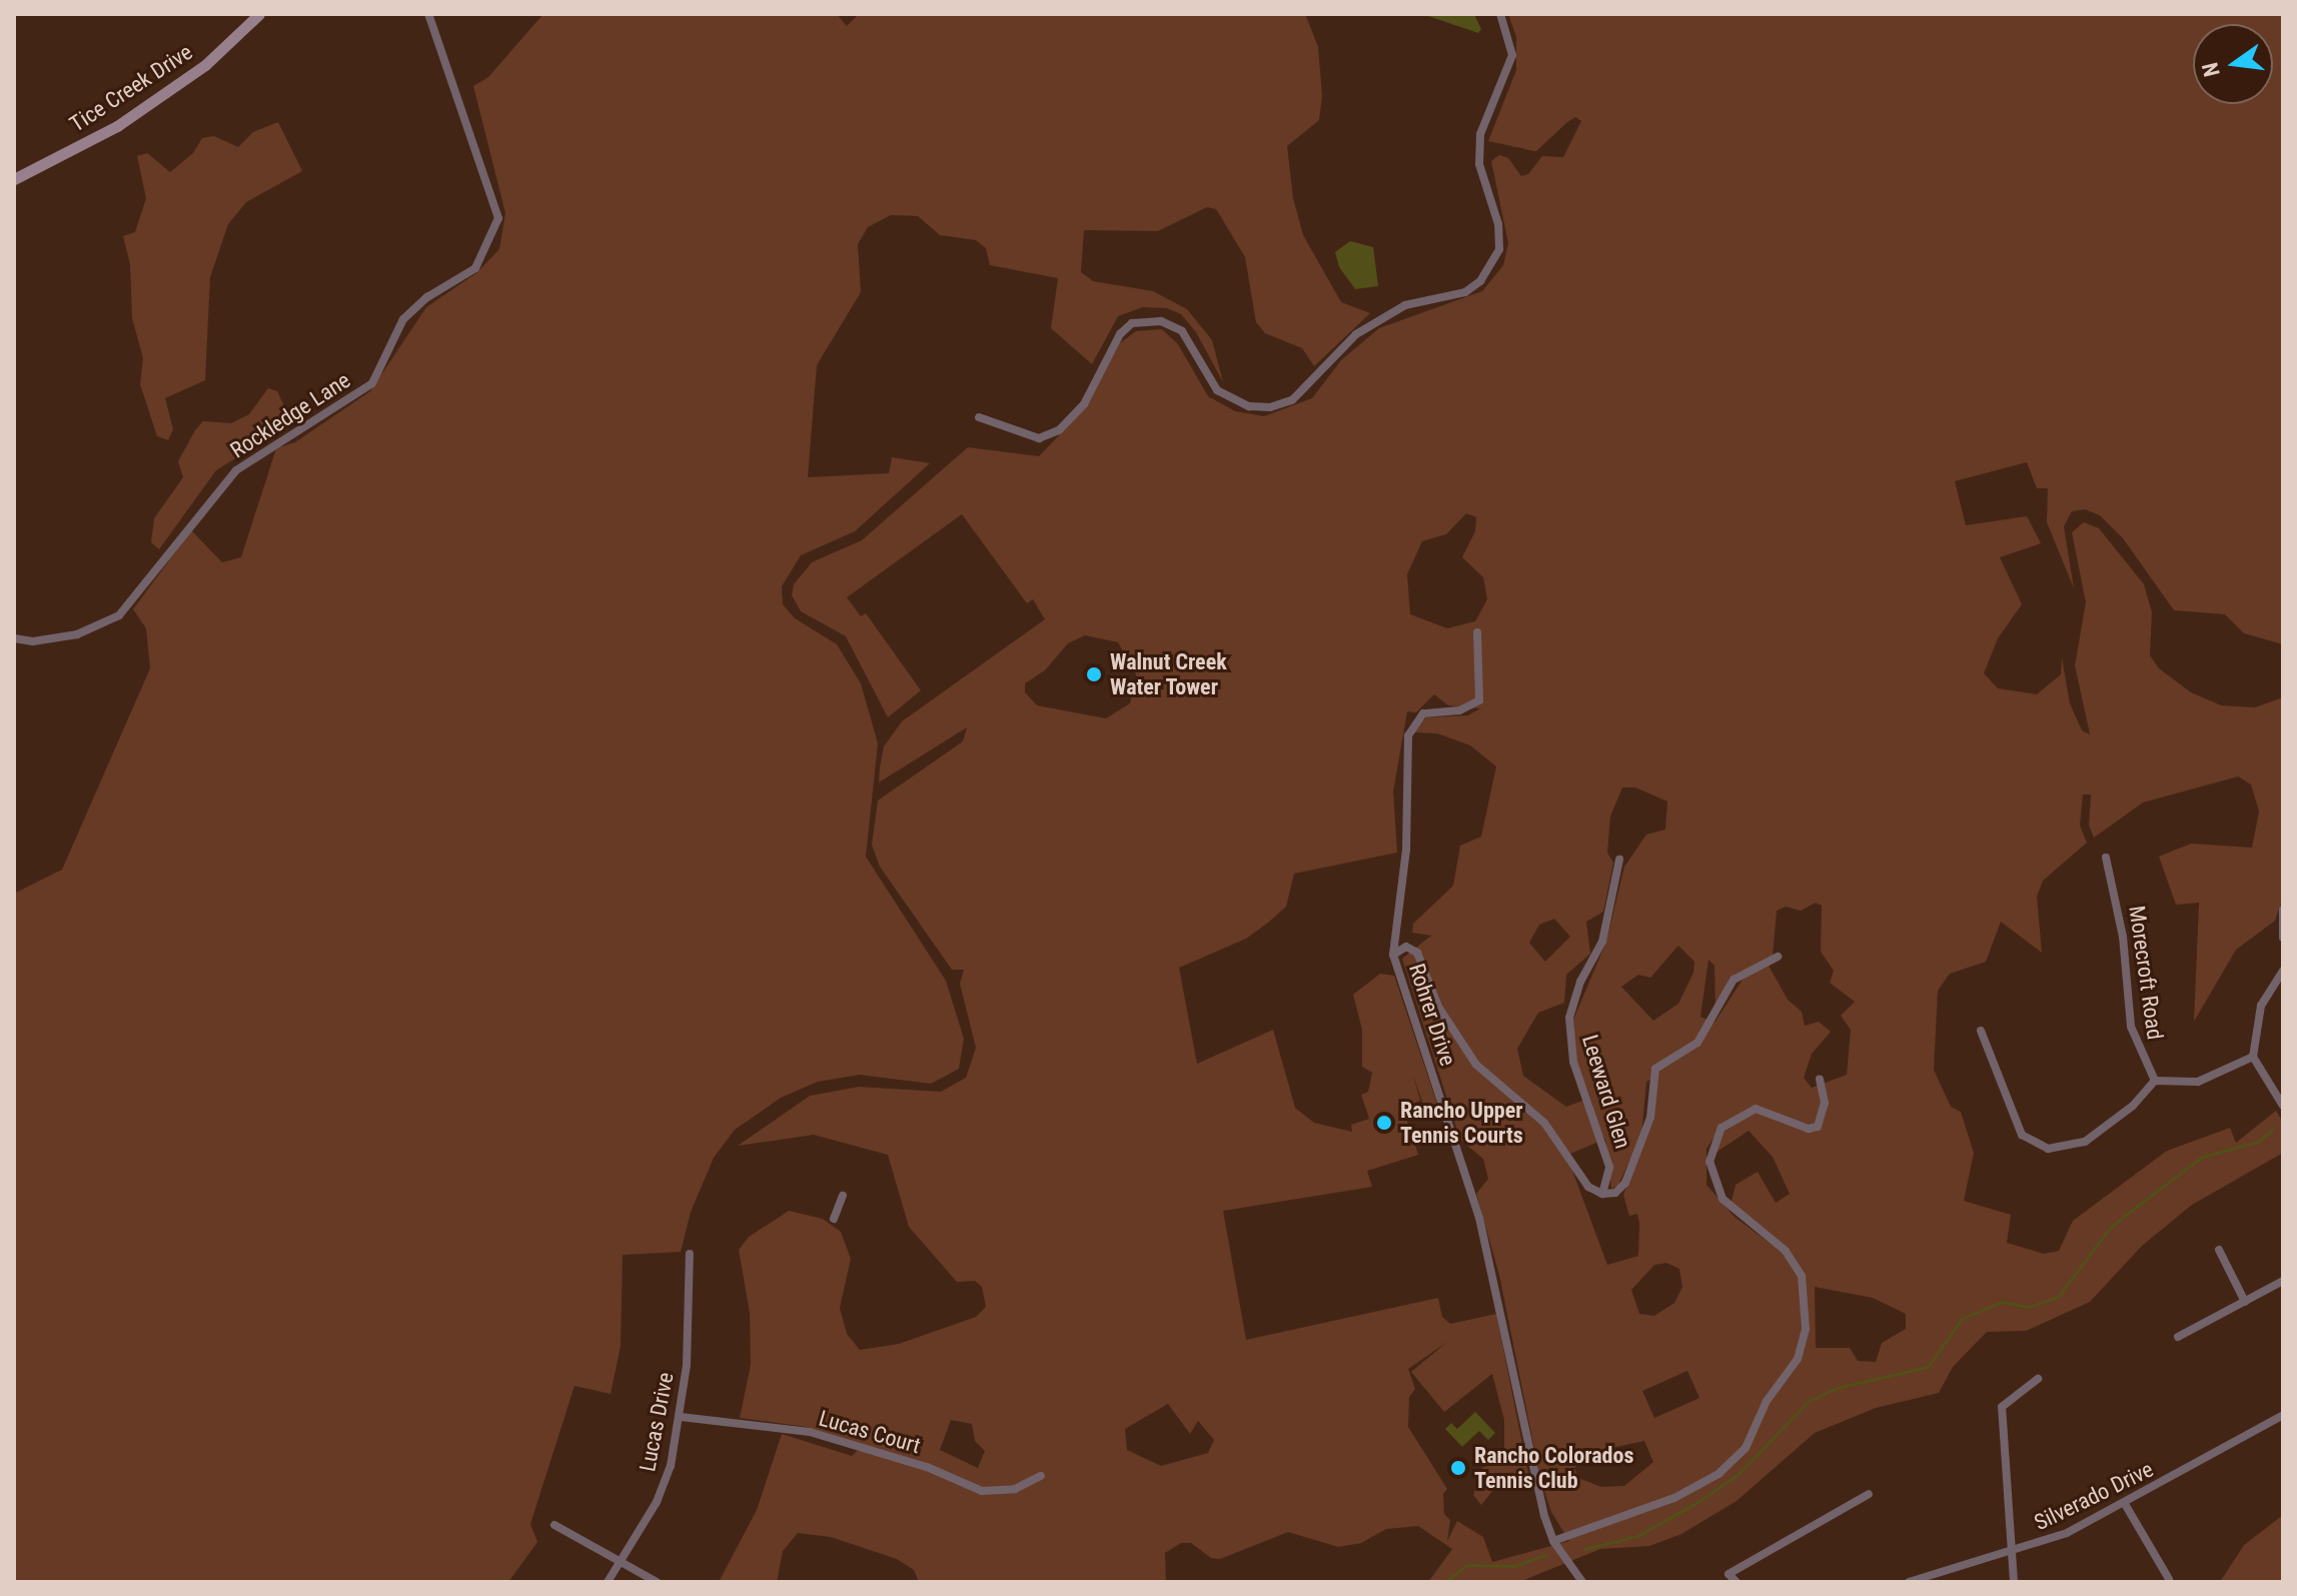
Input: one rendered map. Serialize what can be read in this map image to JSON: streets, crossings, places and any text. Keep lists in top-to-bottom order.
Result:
{
  "streets": {
    "street": [
      "Tice Creek Drive",
      "Rockledge Lane",
      "Morecroft Road",
      "Rohrer Drive",
      "Leeward Glen",
      "Lucas Drive",
      "Lucas Court",
      "Silverado Drive"
    ]
  },
  "crossings": [
    ["Lucas Drive", "Lucas Court"]
  ],
  "places": ["Walnut Creek Water Tower", "Rancho Upper Tennis Courts", "Rancho Colorados Tennis Club"],
  "north": "left"
}
